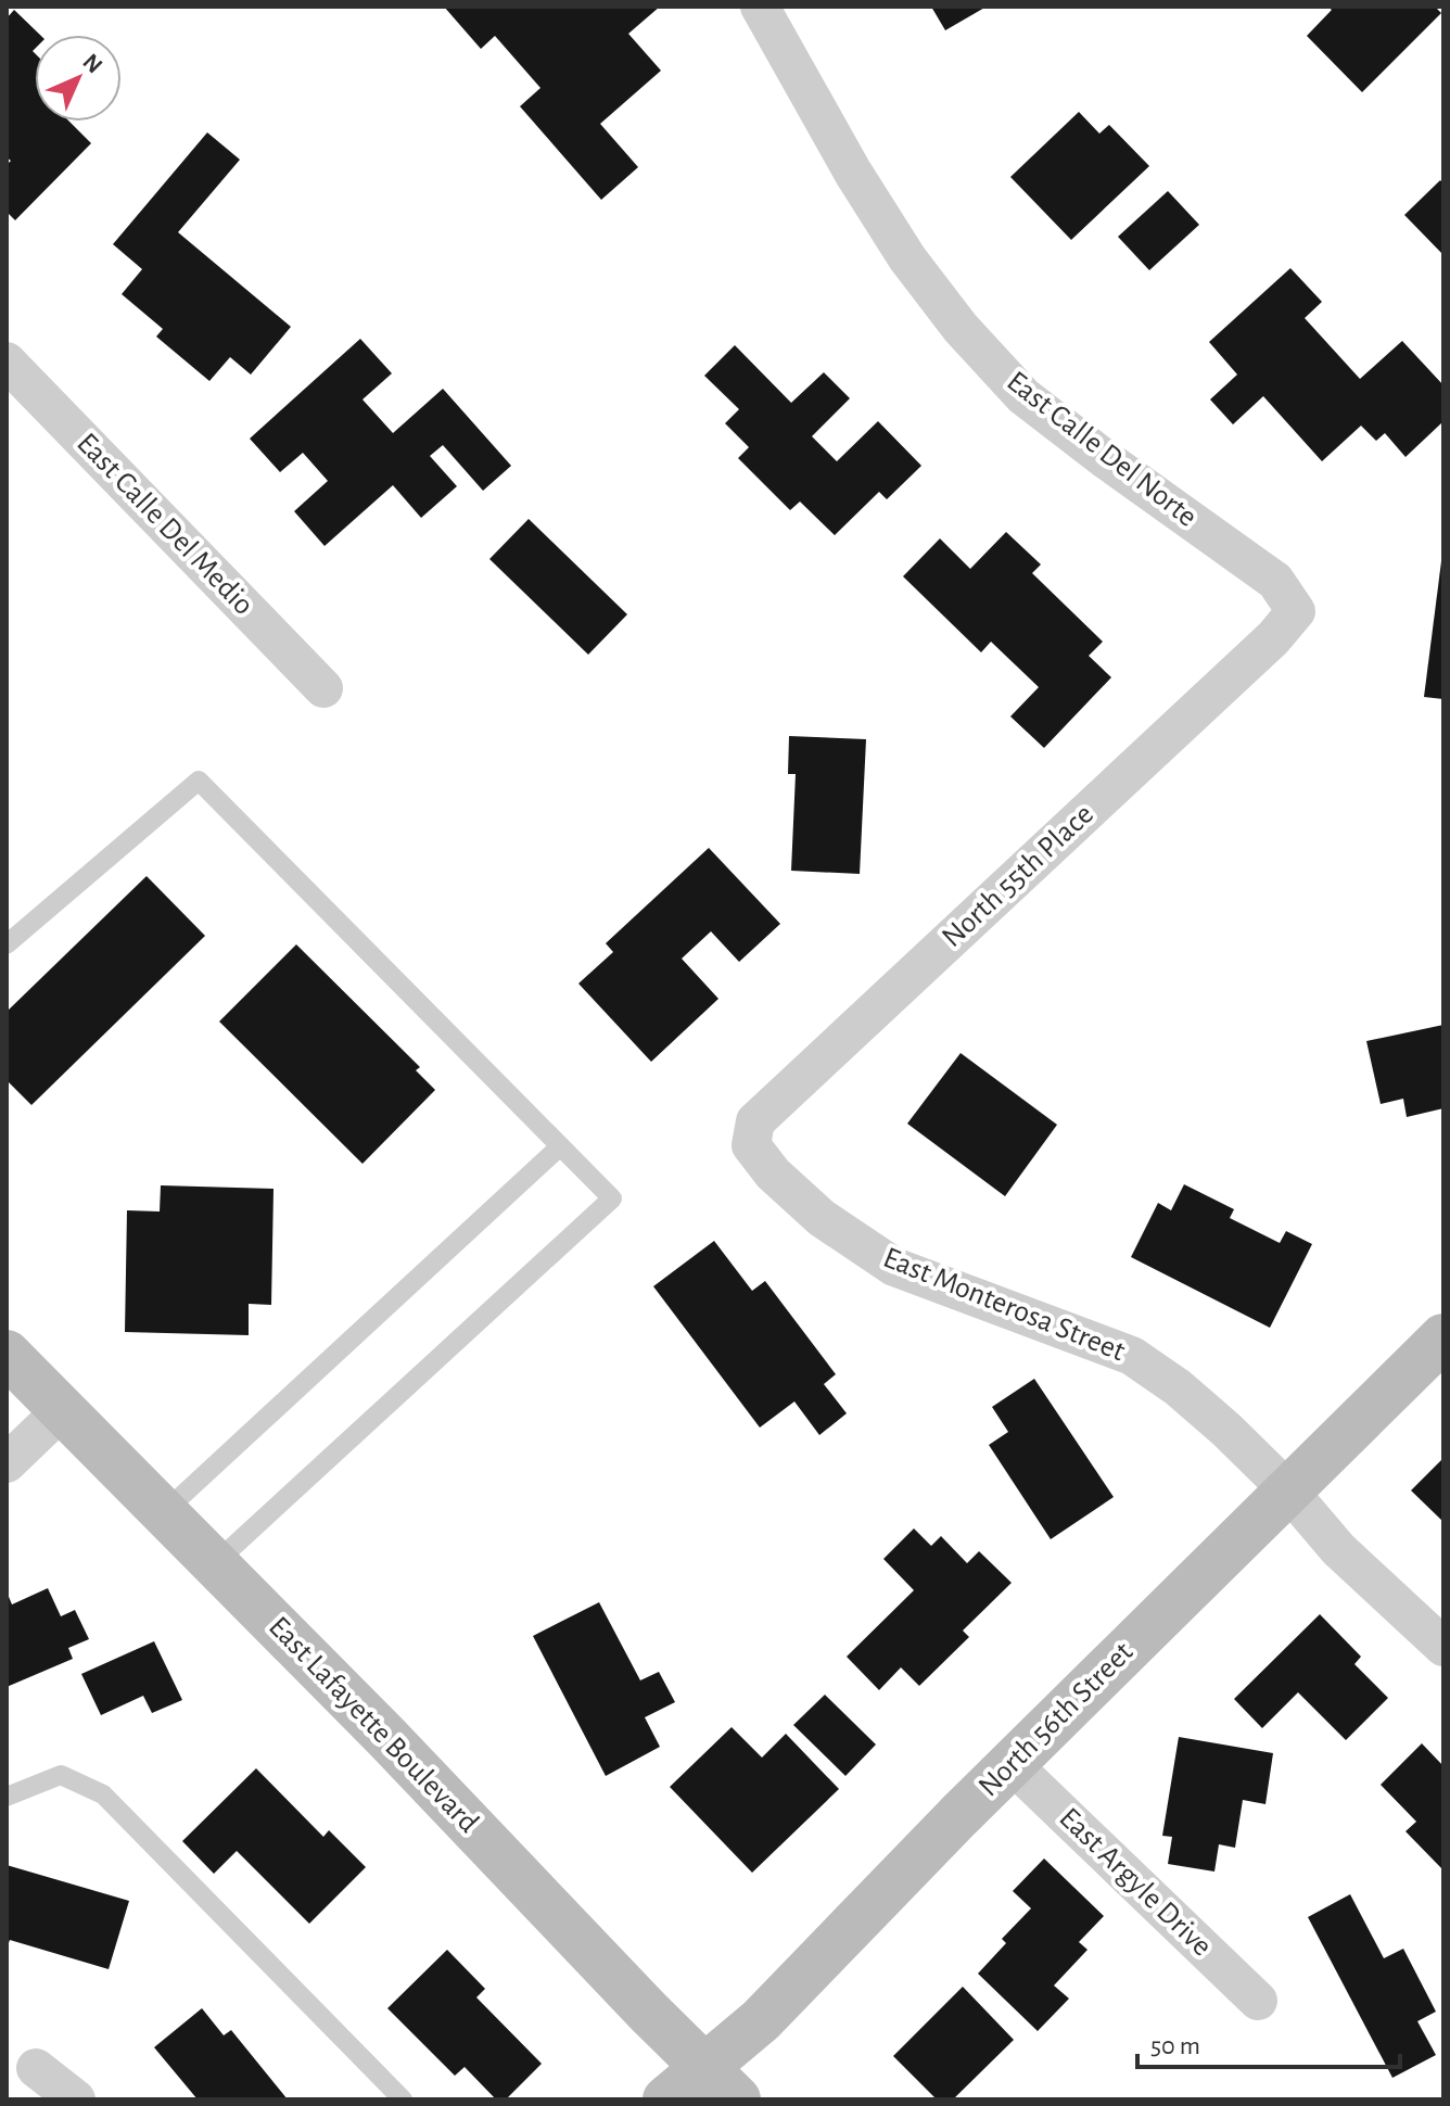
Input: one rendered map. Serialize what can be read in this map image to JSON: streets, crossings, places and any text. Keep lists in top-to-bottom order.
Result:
{
  "streets": {
    "main road": ["North 56th Street", "East Lafayette Boulevard"],
    "street": [
      "East Calle Del Norte",
      "East Calle Del Medio",
      "North 55th Place",
      "East Monterosa Street",
      "East Argyle Drive"
    ]
  },
  "crossings": [
    ["East Calle Del Norte", "North 55th Place"],
    ["North 55th Place", "East Monterosa Street"],
    ["East Monterosa Street", "North 56th Street"],
    ["North 56th Street", "East Lafayette Boulevard"],
    ["North 56th Street", "East Argyle Drive"]
  ],
  "scale_bar": "50 m",
  "north": "top right"
}
